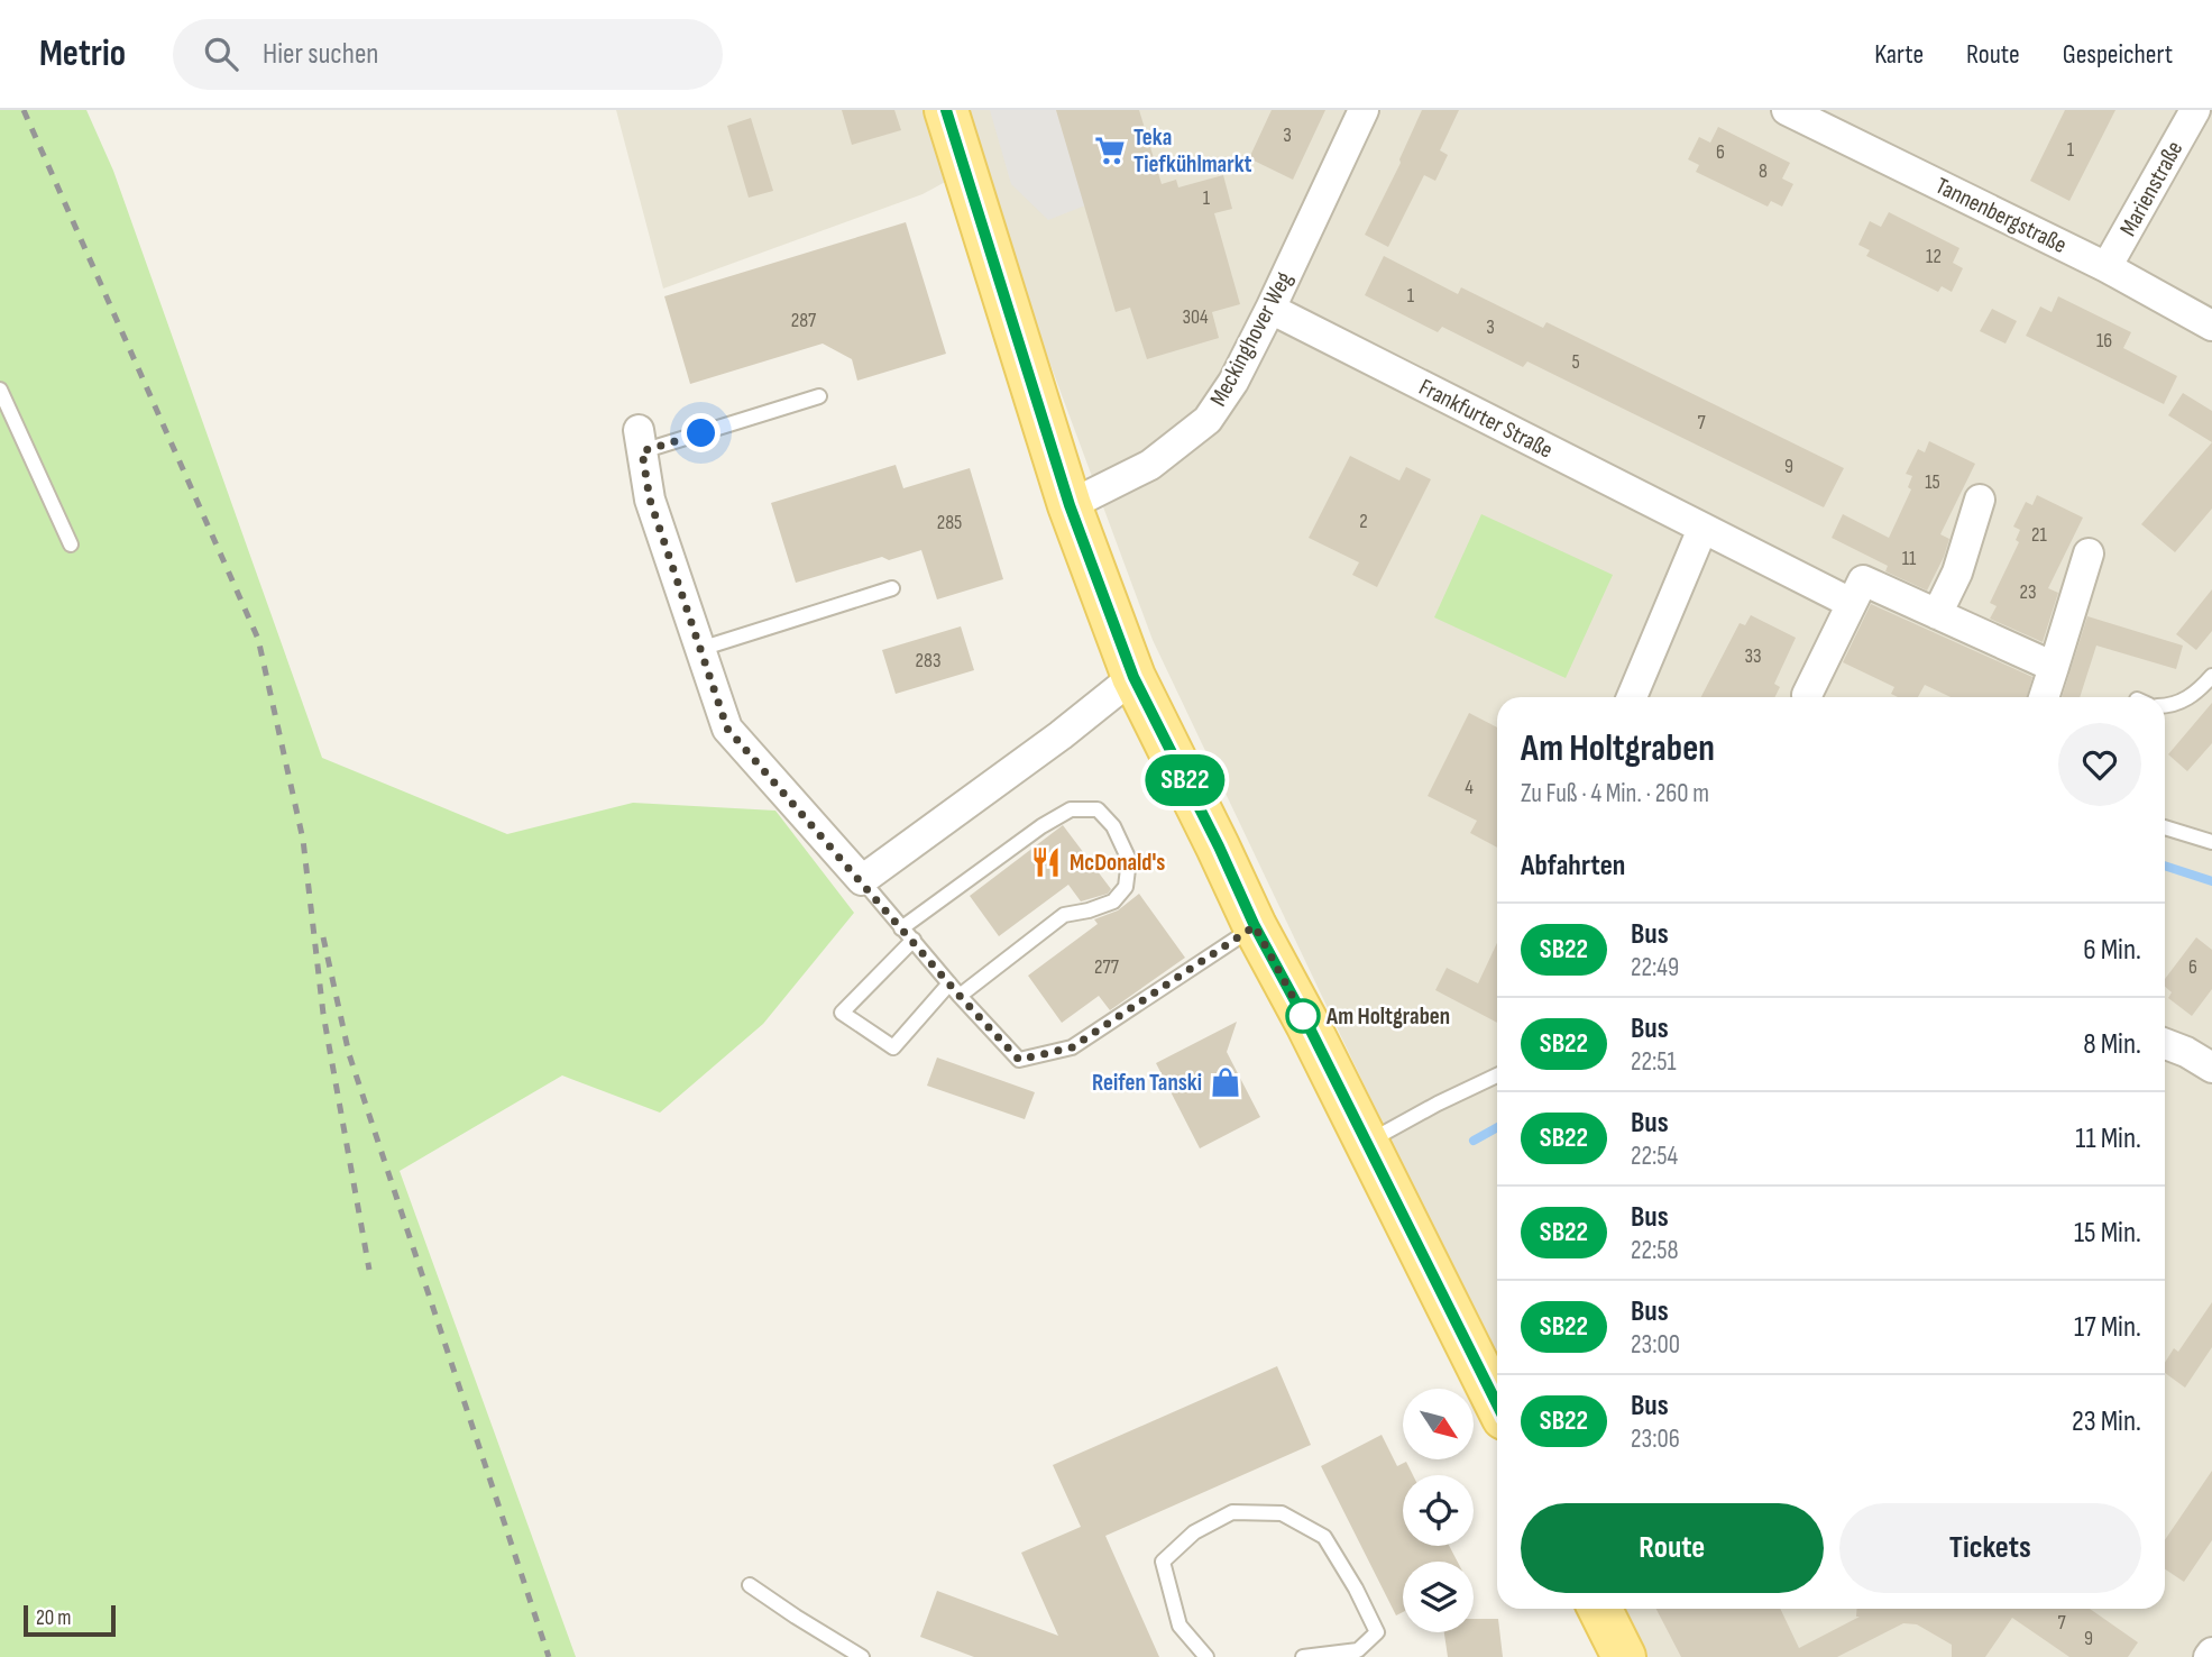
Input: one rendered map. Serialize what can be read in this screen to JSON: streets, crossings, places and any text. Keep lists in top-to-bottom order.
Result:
{
  "streets": {
    "street": [
      "Marienstraße",
      "Tannenbergstraße",
      "Meckinghover Weg",
      "Frankfurter Straße"
    ]
  },
  "crossings": [
    ["Marienstraße", "Tannenbergstraße"],
    ["Meckinghover Weg", "Frankfurter Straße"]
  ],
  "places": {
    "supermarket": ["Teka Tiefkühlmarkt"],
    "restaurant": ["McDonald's"],
    "other": ["Am Holtgraben"],
    "shop": ["Reifen Tanski"]
  },
  "lines": ["bus line SB22"],
  "house_numbers": [
    "3",
    "1",
    "6",
    "8",
    "1",
    "12",
    "1",
    "304",
    "287",
    "3",
    "16",
    "5",
    "7",
    "9",
    "15",
    "2",
    "285",
    "21",
    "11",
    "23",
    "33",
    "283",
    "4",
    "277",
    "6",
    "7",
    "9"
  ],
  "scale_bar": "20 m",
  "north": "bottom right",
  "page": {
    "header": "Metrio",
    "search": "Hier suchen",
    "nav": ["Karte", "Route", "Gespeichert"],
    "on_map": "SB22",
    "heading": [
      ["Am Holtgraben", "Zu Fuß · 4 Min. · 260 m"],
      "Abfahrten"
    ],
    "list": [
      {
        "mark": "SB22",
        "name": "Bus",
        "note": "22:49",
        "value": "6 Min."
      },
      {
        "mark": "SB22",
        "name": "Bus",
        "note": "22:51",
        "value": "8 Min."
      },
      {
        "mark": "SB22",
        "name": "Bus",
        "note": "22:54",
        "value": "11 Min."
      },
      {
        "mark": "SB22",
        "name": "Bus",
        "note": "22:58",
        "value": "15 Min."
      },
      {
        "mark": "SB22",
        "name": "Bus",
        "note": "23:00",
        "value": "17 Min."
      },
      {
        "mark": "SB22",
        "name": "Bus",
        "note": "23:06",
        "value": "23 Min."
      }
    ],
    "buttons": ["Route", "Tickets"],
    "scale": "20 m"
  }
}
